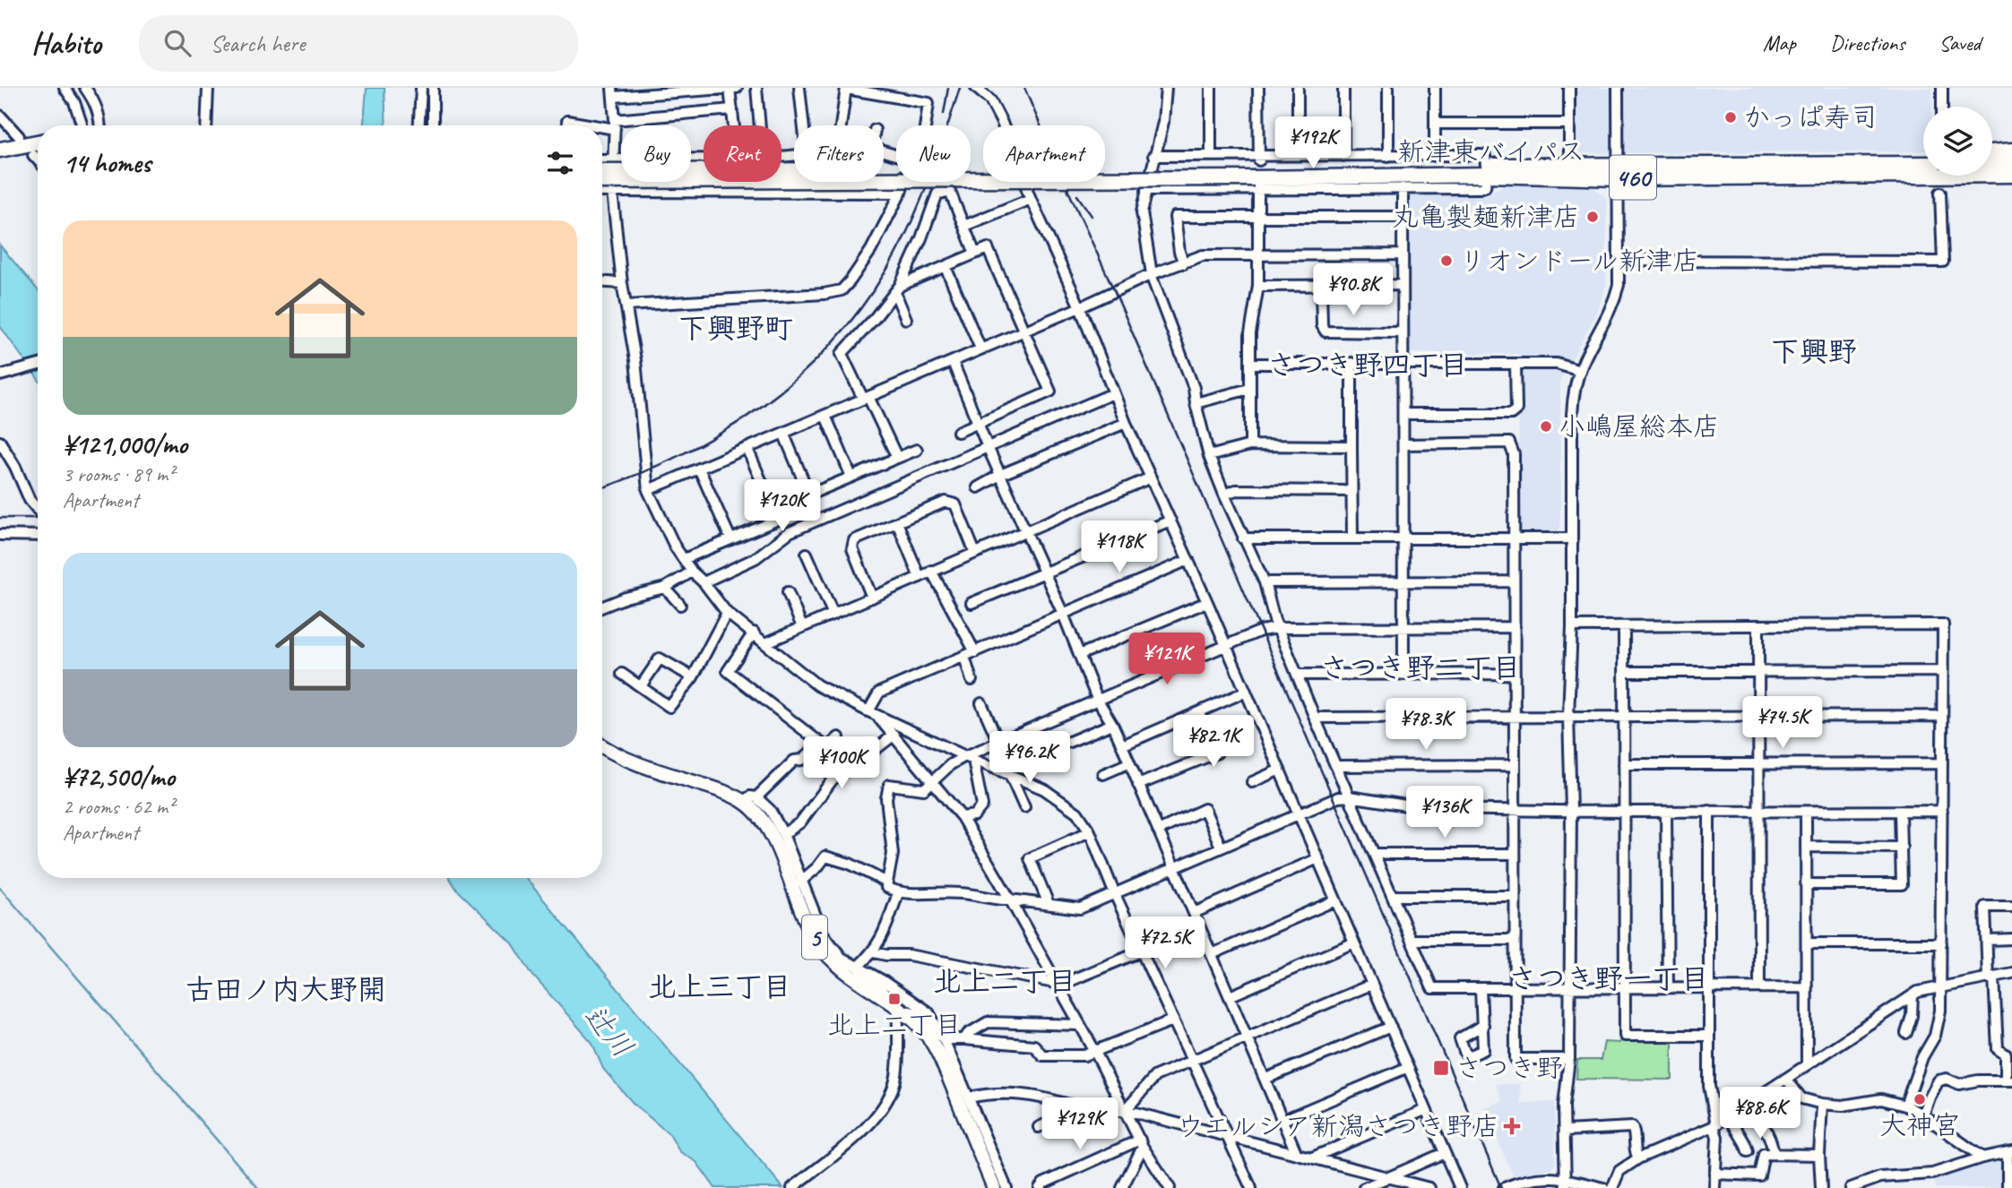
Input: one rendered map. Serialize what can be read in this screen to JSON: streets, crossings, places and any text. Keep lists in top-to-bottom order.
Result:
{
  "streets": {
    "highway": ["新津東バイパス", "460"],
    "main road": ["5"]
  },
  "districts": [
    "下興野町",
    "下興野",
    "さつき野四丁目",
    "さつき野二丁目",
    "さつき野一丁目",
    "北上二丁目",
    "北上三丁目",
    "古田ノ内大野開"
  ],
  "water": ["辻川"],
  "places": {
    "other": [
      "かっぱ寿司",
      "丸亀製麺新津店",
      "リオンドール新津店",
      "小嶋屋総本店",
      "大神宮"
    ],
    "transit": ["北上二丁目", "さつき野"],
    "health": ["ウエルシア新潟さつき野店"]
  },
  "page": {
    "header": "Habito",
    "search": "Search here",
    "nav": ["Map", "Directions", "Saved"],
    "price": [
      "¥192K",
      "¥90.8K",
      "¥120K",
      "¥118K",
      "¥121K",
      "¥74.5K",
      "¥78.3K",
      "¥82.1K",
      "¥96.2K",
      "¥100K",
      "¥136K",
      "¥72.5K",
      "¥88.6K",
      "¥129K"
    ],
    "chip": [
      "Buy",
      "Rent",
      "Filters",
      "New",
      "Apartment"
    ],
    "heading": "14 homes",
    "list": [
      {
        "name": "¥121,000/mo",
        "note": "3 rooms · 89 m² · Apartment"
      },
      {
        "name": "¥72,500/mo",
        "note": "2 rooms · 62 m² · Apartment"
      }
    ]
  }
}
